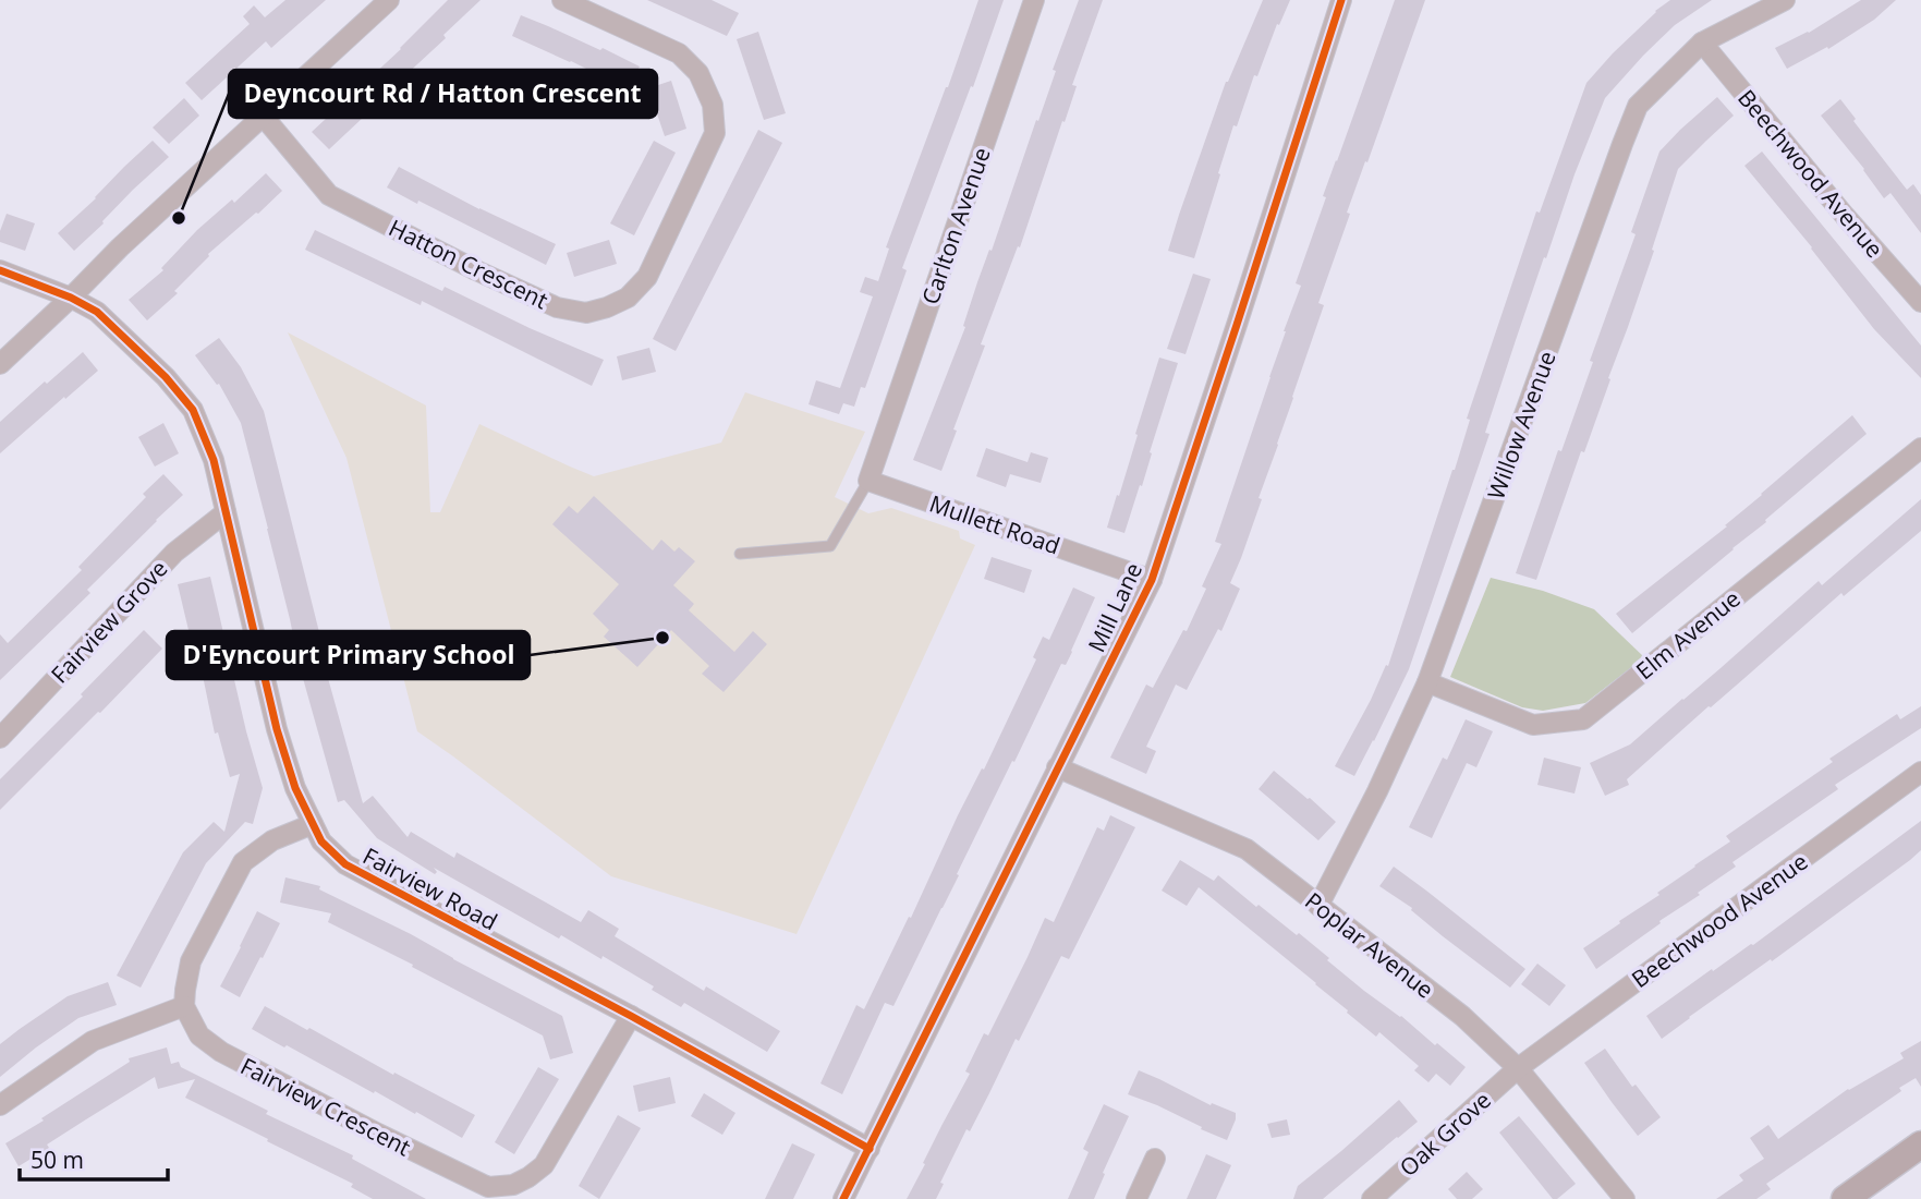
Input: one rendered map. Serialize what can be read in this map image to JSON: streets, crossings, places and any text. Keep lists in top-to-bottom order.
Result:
{
  "streets": {
    "street": [
      "Beechwood Avenue",
      "Carlton Avenue",
      "Hatton Crescent",
      "Willow Avenue",
      "Mullett Road",
      "Mill Lane",
      "Fairview Grove",
      "Elm Avenue",
      "Fairview Road",
      "Poplar Avenue",
      "Fairview Crescent",
      "Oak Grove"
    ]
  },
  "crossings": [
    ["Beechwood Avenue", "Willow Avenue"],
    ["Beechwood Avenue", "Poplar Avenue"],
    ["Beechwood Avenue", "Oak Grove"],
    ["Carlton Avenue", "Mullett Road"],
    ["Willow Avenue", "Elm Avenue"],
    ["Willow Avenue", "Poplar Avenue"],
    ["Mullett Road", "Mill Lane"],
    ["Mill Lane", "Fairview Road"],
    ["Mill Lane", "Poplar Avenue"],
    ["Fairview Grove", "Fairview Road"],
    ["Fairview Road", "Fairview Crescent"],
    ["Poplar Avenue", "Oak Grove"]
  ],
  "places": ["Deyncourt Rd / Hatton Crescent", "D'Eyncourt Primary School"],
  "scale_bar": "50 m"
}
